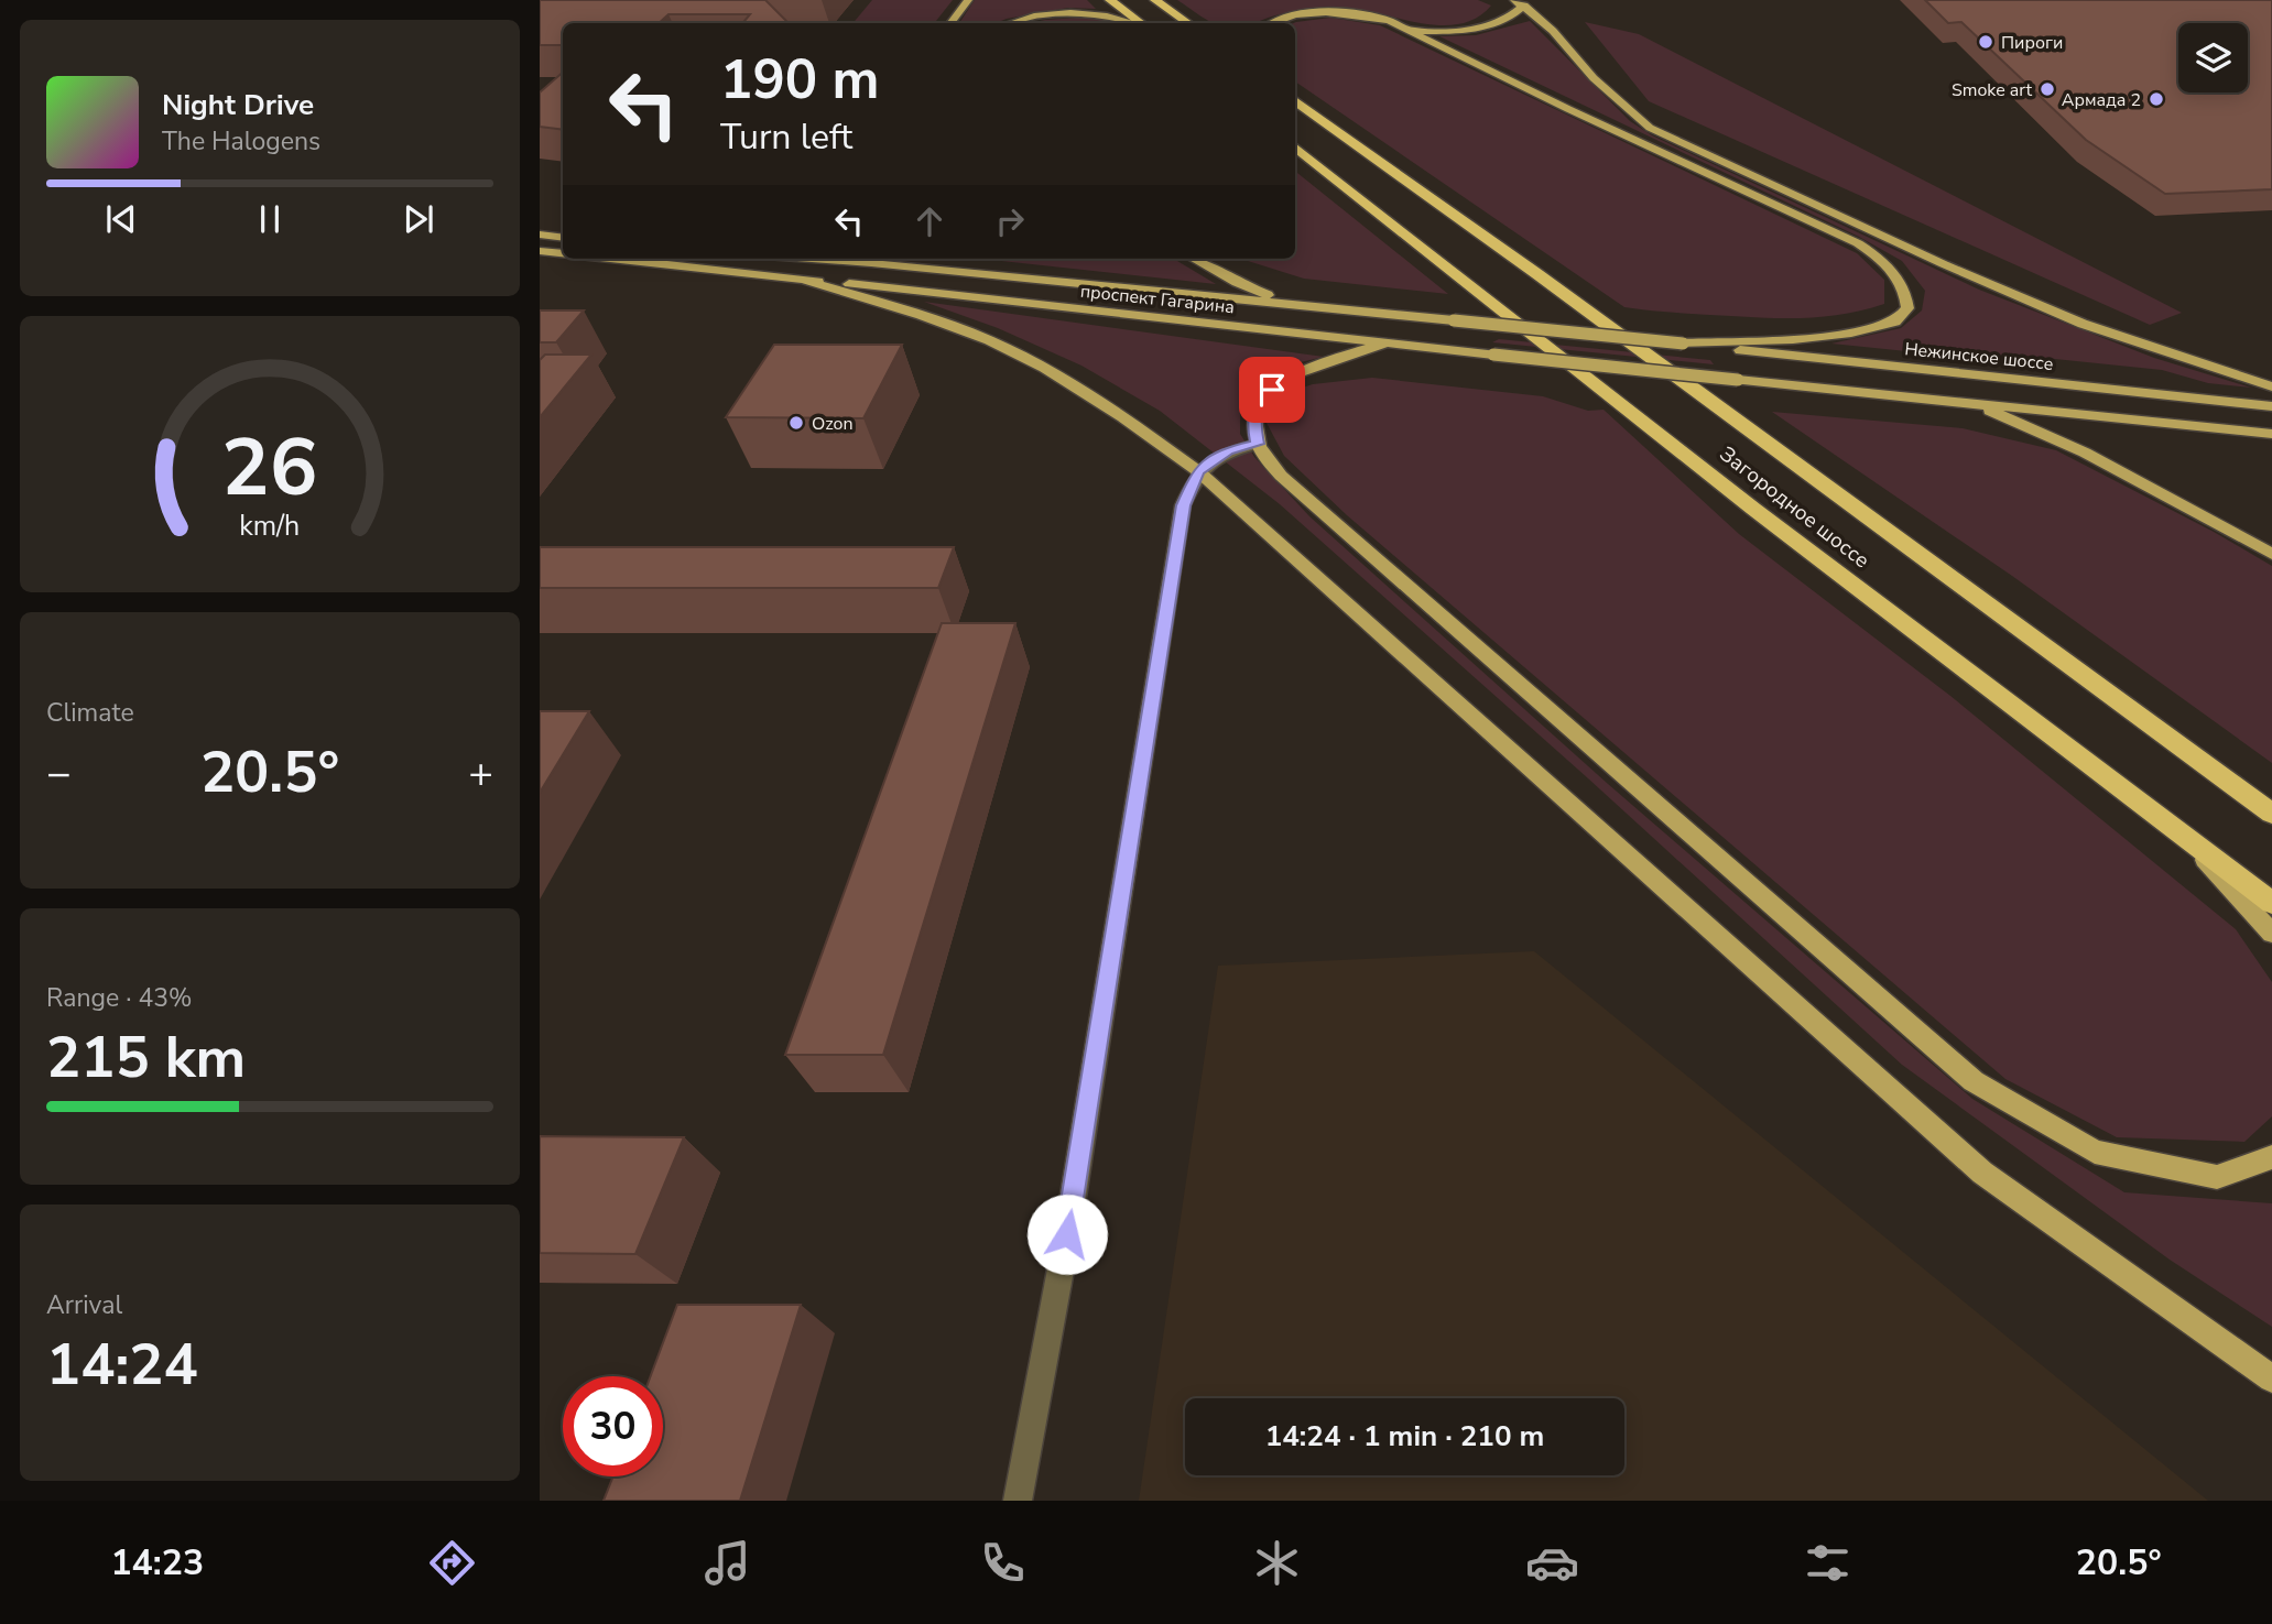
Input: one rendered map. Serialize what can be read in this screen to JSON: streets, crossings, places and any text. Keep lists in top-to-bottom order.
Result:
{
  "streets": {
    "highway": ["Загородное шоссе"],
    "main road": ["проспект Гагарина", "Нежинское шоссе"]
  },
  "crossings": [
    ["проспект Гагарина", "Нежинское шоссе"]
  ],
  "places": [
    "Пироги",
    "Smoke art",
    "Армада 2",
    "Ozon"
  ],
  "page": {
    "turn": ["190 m", "Turn left"],
    "song": ["Night Drive", "The Halogens"],
    "tile": [
      "Climate",
      ["Range · 43%", "215 km"],
      ["Arrival", "14:24"]
    ],
    "heat": ["−", "20.5°", "+"],
    "limit": "30",
    "trip": "14:24 · 1 min · 210 m",
    "tabs": ["14:23", "20.5°"],
    "gauge": ["26", "km/h"]
  }
}
